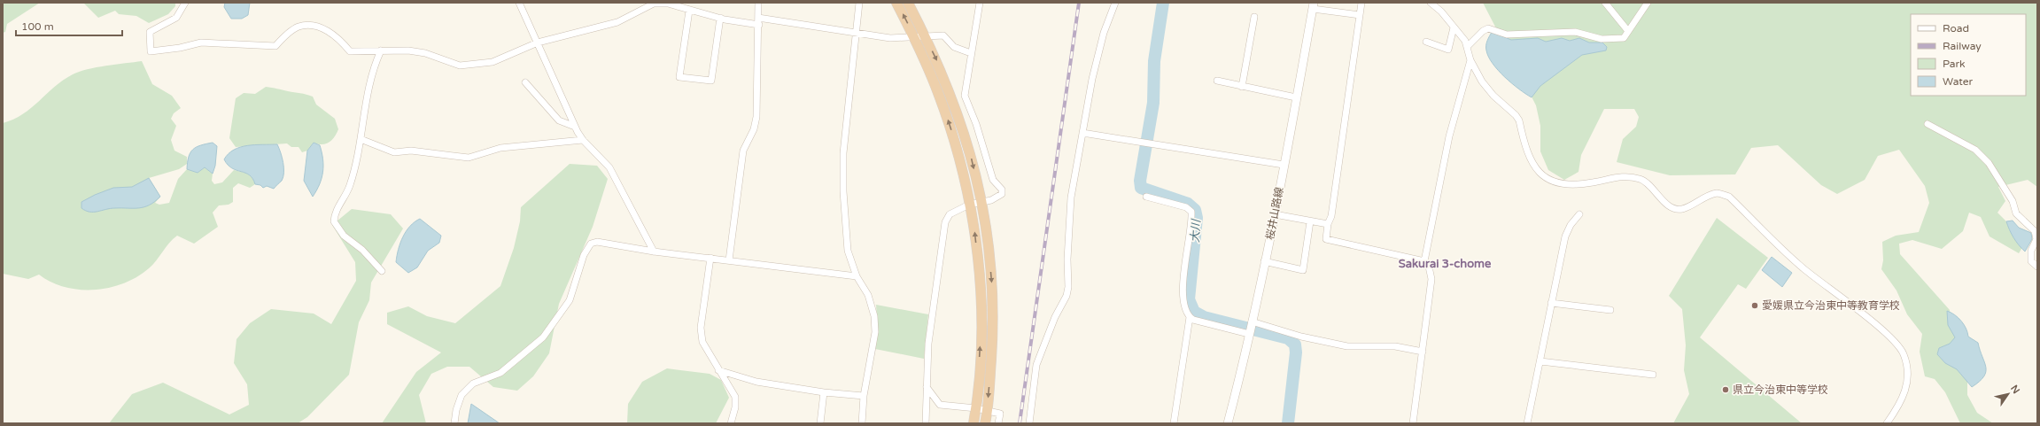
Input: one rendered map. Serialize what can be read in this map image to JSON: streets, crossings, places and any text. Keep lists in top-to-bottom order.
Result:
{
  "streets": {
    "main road": ["桜井山路線"]
  },
  "districts": ["Sakurai 3-chome"],
  "water": ["大川"],
  "places": ["愛媛県立今治東中等教育学校", "県立今治東中等学校"],
  "legend": [
    "Road",
    "Railway",
    "Park",
    "Water"
  ],
  "scale_bar": "100 m",
  "north": "top right"
}
